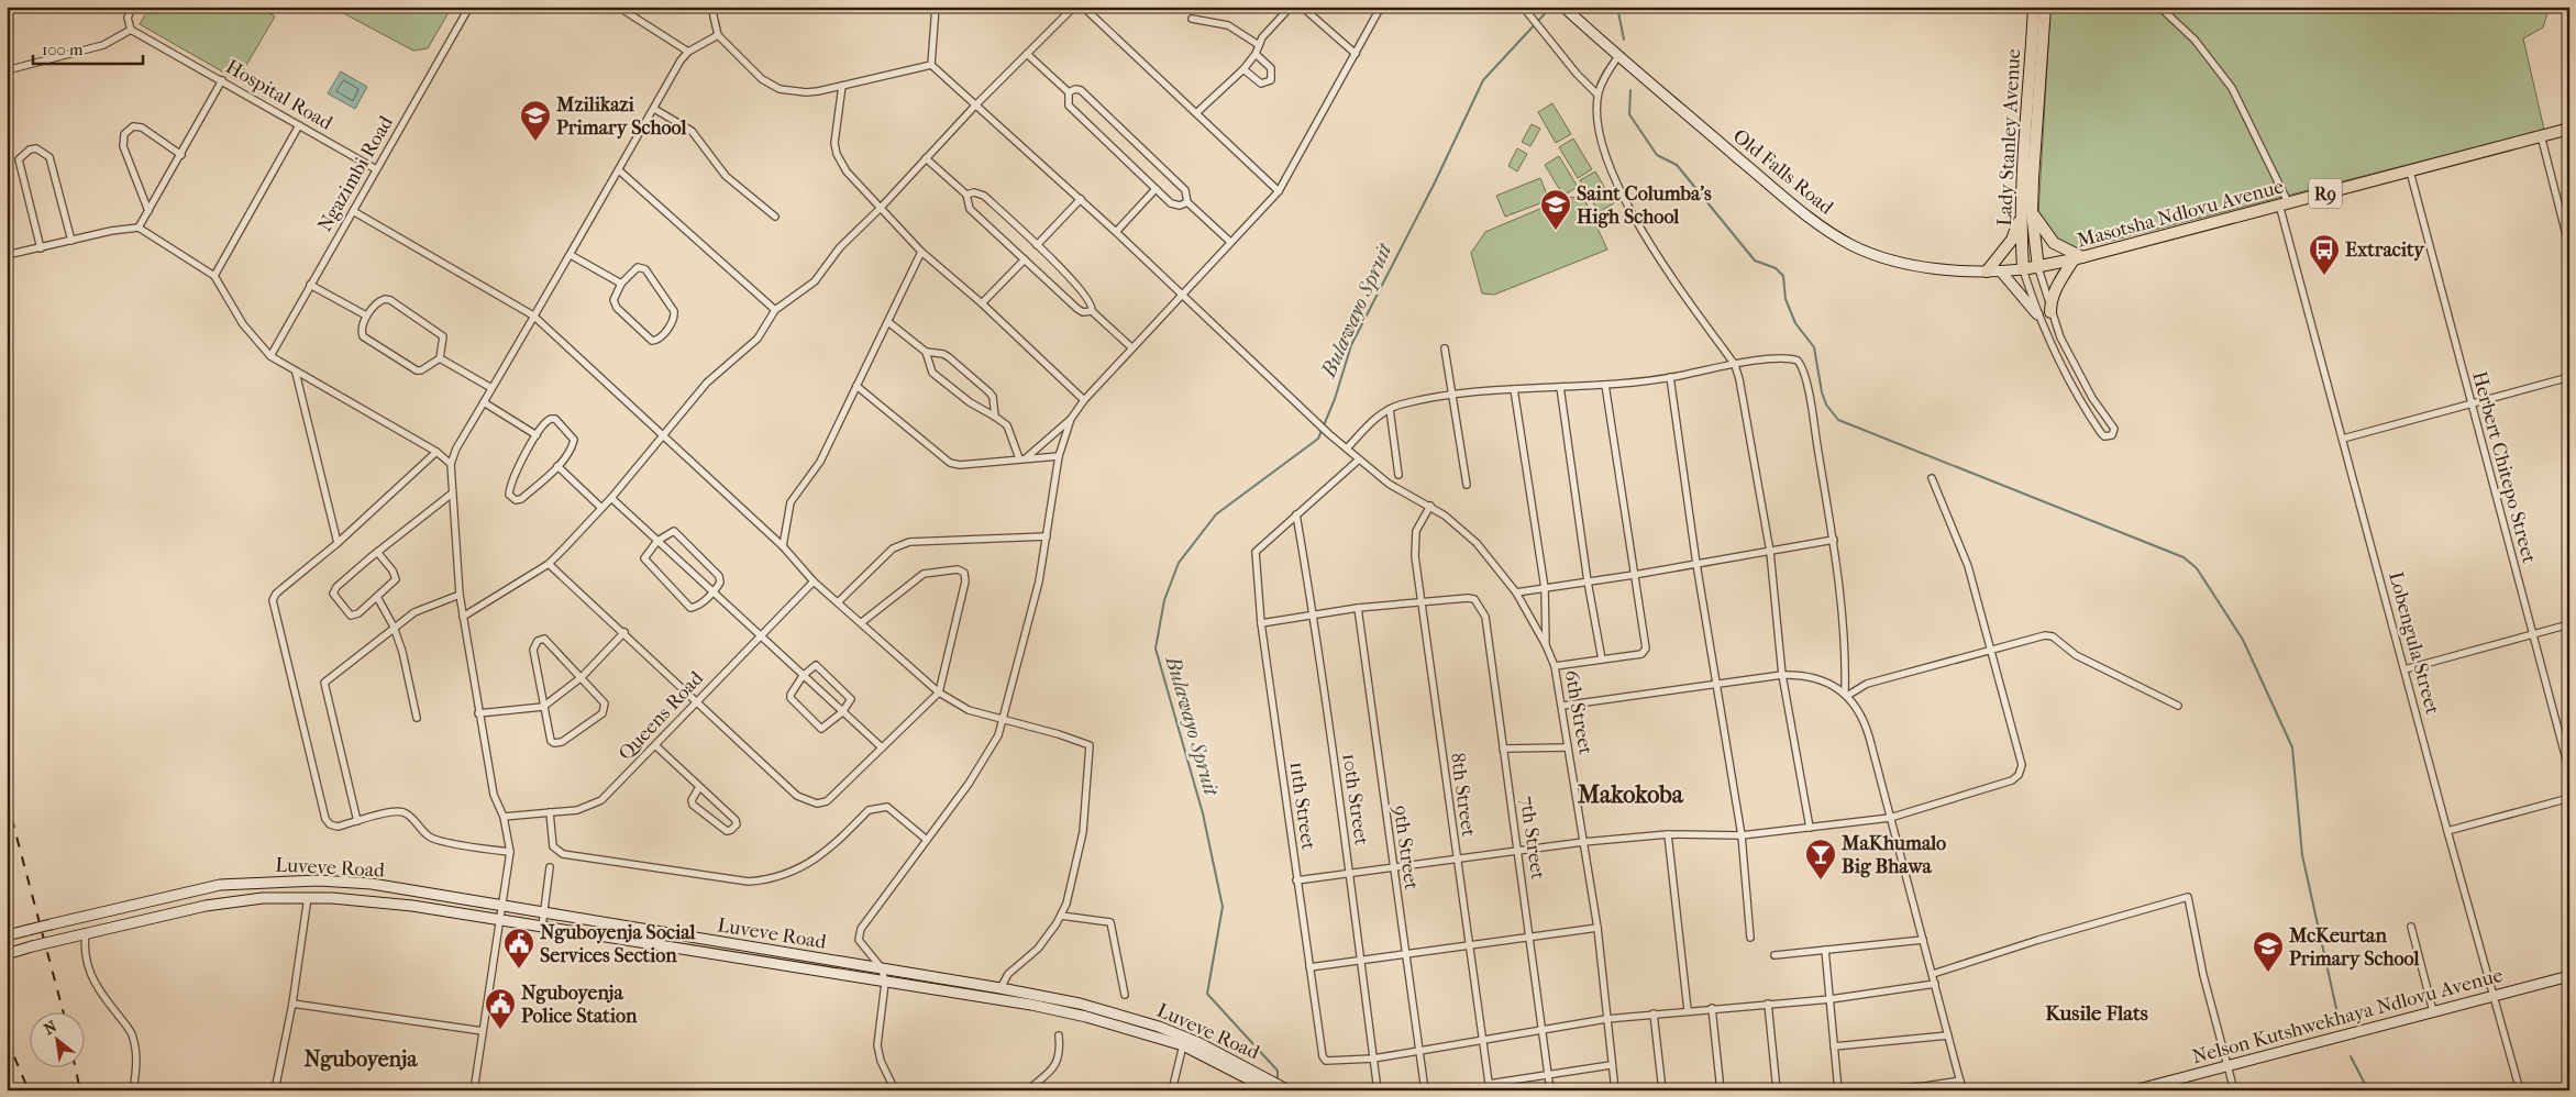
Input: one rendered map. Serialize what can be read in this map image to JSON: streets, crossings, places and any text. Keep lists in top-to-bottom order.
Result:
{
  "streets": {
    "highway": ["Lady Stanley Avenue", "R9", "Masotsha Ndlovu Avenue"],
    "street": [
      "Hospital Road",
      "Old Falls Road",
      "Ngazimbi Road",
      "Herbert Chitepo Street",
      "Lobengula Street",
      "6th Street",
      "Queens Road",
      "8th Street",
      "10th Street",
      "11th Street",
      "7th Street",
      "9th Street",
      "Luveve Road",
      "Nelson Kutshwekhaya Ndlovu Avenue"
    ]
  },
  "crossings": [
    ["Hospital Road", "Ngazimbi Road"],
    ["Lady Stanley Avenue", "Old Falls Road"],
    ["Lady Stanley Avenue", "Masotsha Ndlovu Avenue"],
    ["Old Falls Road", "Masotsha Ndlovu Avenue"],
    ["Masotsha Ndlovu Avenue", "Herbert Chitepo Street"],
    ["Masotsha Ndlovu Avenue", "Lobengula Street"],
    ["Lobengula Street", "Nelson Kutshwekhaya Ndlovu Avenue"],
    ["6th Street", "8th Street"],
    ["8th Street", "7th Street"],
    ["10th Street", "11th Street"]
  ],
  "districts": ["Makokoba", "Kusile Flats", "Nguboyenja"],
  "water": ["Bulawayo Spruit"],
  "places": {
    "school or university": ["Mzilikazi Primary School", "Saint Columba's High School", "McKeurtan Primary School"],
    "bus stop": ["Extracity"],
    "bar": ["MaKhumalo Big Bhawa"],
    "public building": ["Nguboyenja Social Services Section", "Nguboyenja Police Station"]
  },
  "scale_bar": "100 m",
  "north": "top left"
}
